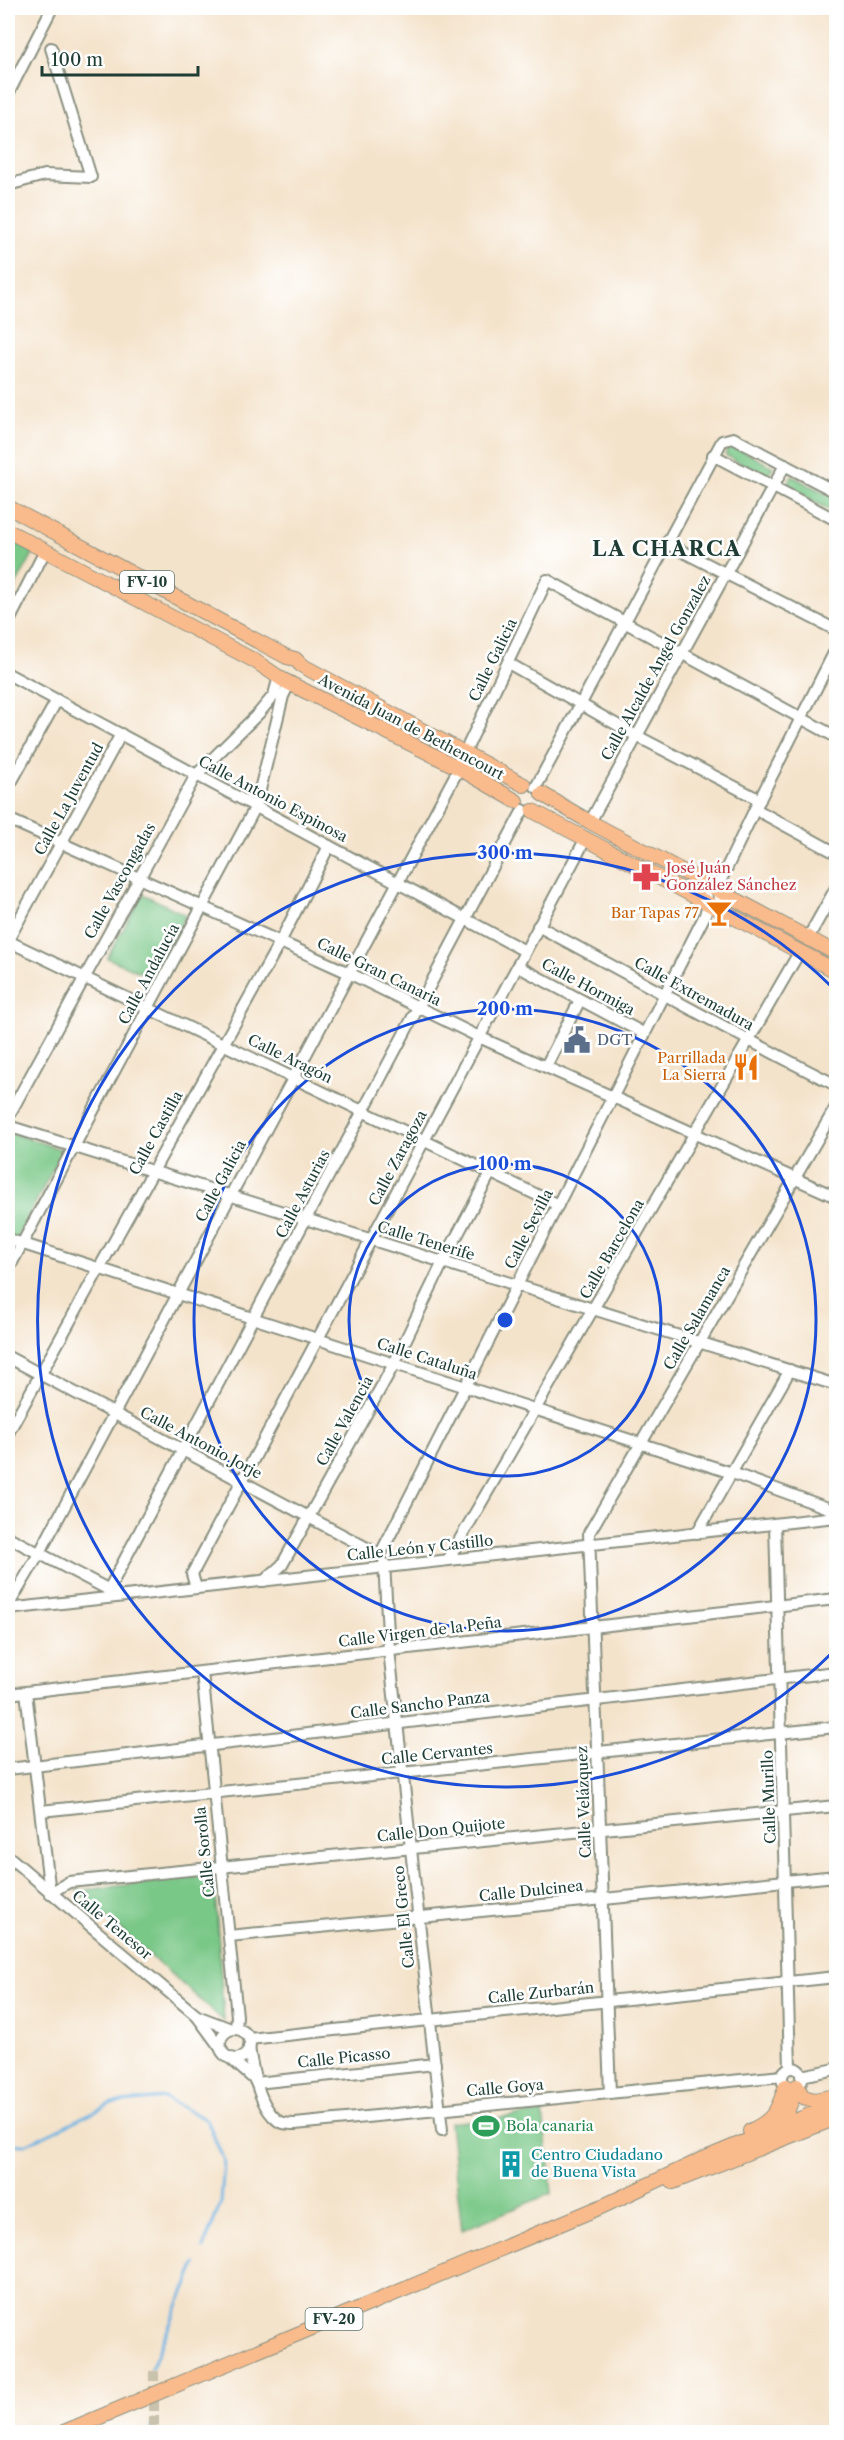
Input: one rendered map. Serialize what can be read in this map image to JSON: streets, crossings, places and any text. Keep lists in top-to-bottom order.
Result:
{
  "streets": {
    "main road": ["FV-10", "Avenida Juan de Bethencourt", "FV-20"],
    "street": [
      "Calle Galicia",
      "Calle Alcalde Angel Gonzalez",
      "Calle La Juventud",
      "Calle Antonio Espinosa",
      "Calle Vascongadas",
      "Calle Gran Canaria",
      "Calle Andalucía",
      "Calle Hormiga",
      "Calle Extremadura",
      "Calle Aragón",
      "Calle Castilla",
      "Calle Zaragoza",
      "Calle Asturias",
      "Calle Sevilla",
      "Calle Tenerife",
      "Calle Barcelona",
      "Calle Salamanca",
      "Calle Cataluña",
      "Calle Valencia",
      "Calle Antonio Jorje",
      "Calle León y Castillo",
      "Calle Virgen de la Peña",
      "Calle Sancho Panza",
      "Calle Cervantes",
      "Calle Murillo",
      "Calle Velázquez",
      "Calle Don Quijote",
      "Calle Sorolla",
      "Calle Dulcinea",
      "Calle El Greco",
      "Calle Tenesor",
      "Calle Zurbarán",
      "Calle Picasso",
      "Calle Goya"
    ]
  },
  "crossings": [
    ["FV-10", "Calle Alcalde Angel Gonzalez"],
    ["FV-10", "Avenida Juan de Bethencourt"],
    ["FV-10", "Calle Vascongadas"],
    ["FV-10", "Calle Andalucía"],
    ["FV-10", "Calle Zaragoza"],
    ["FV-10", "Calle Asturias"],
    ["FV-10", "Calle Sevilla"],
    ["FV-10", "Calle Barcelona"],
    ["Calle Galicia", "Avenida Juan de Bethencourt"],
    ["Calle Galicia", "Calle Antonio Espinosa"],
    ["Calle Galicia", "Calle Gran Canaria"],
    ["Calle Galicia", "Calle Aragón"],
    ["Calle Galicia", "Calle Tenerife"],
    ["Calle Galicia", "Calle Cataluña"],
    ["Calle Galicia", "Calle Antonio Jorje"],
    ["Calle Galicia", "Calle León y Castillo"],
    ["Avenida Juan de Bethencourt", "Calle Vascongadas"],
    ["Avenida Juan de Bethencourt", "Calle Andalucía"],
    ["Avenida Juan de Bethencourt", "Calle Asturias"],
    ["Calle La Juventud", "Calle Antonio Espinosa"],
    ["Calle La Juventud", "Calle Gran Canaria"],
    ["Calle La Juventud", "Calle Aragón"],
    ["Calle Antonio Espinosa", "Calle Vascongadas"],
    ["Calle Antonio Espinosa", "Calle Andalucía"],
    ["Calle Antonio Espinosa", "Calle Castilla"],
    ["Calle Antonio Espinosa", "Calle Zaragoza"],
    ["Calle Antonio Espinosa", "Calle Asturias"],
    ["Calle Vascongadas", "Calle Gran Canaria"],
    ["Calle Vascongadas", "Calle Andalucía"],
    ["Calle Vascongadas", "Calle Aragón"],
    ["Calle Gran Canaria", "Calle Andalucía"],
    ["Calle Gran Canaria", "Calle Castilla"],
    ["Calle Gran Canaria", "Calle Zaragoza"],
    ["Calle Gran Canaria", "Calle Asturias"],
    ["Calle Gran Canaria", "Calle Sevilla"],
    ["Calle Gran Canaria", "Calle Barcelona"],
    ["Calle Gran Canaria", "Calle Salamanca"],
    ["Calle Andalucía", "Calle Aragón"],
    ["Calle Andalucía", "Calle Tenerife"],
    ["Calle Andalucía", "Calle Cataluña"],
    ["Calle Hormiga", "Calle Zaragoza"],
    ["Calle Hormiga", "Calle Sevilla"],
    ["Calle Extremadura", "Calle Zaragoza"],
    ["Calle Extremadura", "Calle Sevilla"],
    ["Calle Extremadura", "Calle Barcelona"],
    ["Calle Aragón", "Calle Castilla"],
    ["Calle Aragón", "Calle Zaragoza"],
    ["Calle Aragón", "Calle Asturias"],
    ["Calle Aragón", "Calle Sevilla"],
    ["Calle Aragón", "Calle Valencia"],
    ["Calle Castilla", "Calle Tenerife"],
    ["Calle Castilla", "Calle Cataluña"],
    ["Calle Castilla", "Calle Antonio Jorje"],
    ["Calle Zaragoza", "Calle Tenerife"],
    ["Calle Zaragoza", "Calle Cataluña"],
    ["Calle Zaragoza", "Calle Antonio Jorje"],
    ["Calle Zaragoza", "Calle León y Castillo"],
    ["Calle Asturias", "Calle Tenerife"],
    ["Calle Asturias", "Calle Cataluña"],
    ["Calle Asturias", "Calle Antonio Jorje"],
    ["Calle Sevilla", "Calle Tenerife"],
    ["Calle Sevilla", "Calle Cataluña"],
    ["Calle Sevilla", "Calle Antonio Jorje"],
    ["Calle Tenerife", "Calle Barcelona"],
    ["Calle Tenerife", "Calle Salamanca"],
    ["Calle Tenerife", "Calle Valencia"],
    ["Calle Barcelona", "Calle Cataluña"],
    ["Calle Barcelona", "Calle León y Castillo"],
    ["Calle Salamanca", "Calle Cataluña"],
    ["Calle Salamanca", "Calle León y Castillo"],
    ["Calle Salamanca", "Calle Velázquez"],
    ["Calle Cataluña", "Calle Valencia"],
    ["Calle Valencia", "Calle Antonio Jorje"],
    ["Calle Valencia", "Calle León y Castillo"],
    ["Calle León y Castillo", "Calle Murillo"],
    ["Calle León y Castillo", "Calle Velázquez"],
    ["Calle León y Castillo", "Calle El Greco"],
    ["Calle Virgen de la Peña", "Calle Murillo"],
    ["Calle Virgen de la Peña", "Calle Velázquez"],
    ["Calle Virgen de la Peña", "Calle Sorolla"],
    ["Calle Virgen de la Peña", "Calle El Greco"],
    ["Calle Sancho Panza", "Calle Murillo"],
    ["Calle Sancho Panza", "Calle Velázquez"],
    ["Calle Sancho Panza", "Calle Sorolla"],
    ["Calle Sancho Panza", "Calle El Greco"],
    ["Calle Cervantes", "Calle Murillo"],
    ["Calle Cervantes", "Calle Velázquez"],
    ["Calle Cervantes", "Calle Sorolla"],
    ["Calle Cervantes", "Calle El Greco"],
    ["Calle Murillo", "Calle Don Quijote"],
    ["Calle Murillo", "Calle Dulcinea"],
    ["Calle Murillo", "Calle Zurbarán"],
    ["Calle Murillo", "Calle Goya"],
    ["Calle Velázquez", "Calle Don Quijote"],
    ["Calle Velázquez", "Calle Dulcinea"],
    ["Calle Velázquez", "Calle Zurbarán"],
    ["Calle Velázquez", "Calle Goya"],
    ["Calle Don Quijote", "Calle Sorolla"],
    ["Calle Don Quijote", "Calle El Greco"],
    ["Calle Don Quijote", "Calle Tenesor"],
    ["Calle Sorolla", "Calle Dulcinea"],
    ["Calle Sorolla", "Calle Tenesor"],
    ["Calle Sorolla", "Calle Zurbarán"],
    ["Calle Sorolla", "Calle Goya"],
    ["Calle Dulcinea", "Calle El Greco"],
    ["Calle El Greco", "Calle Zurbarán"],
    ["Calle El Greco", "Calle Picasso"],
    ["Calle El Greco", "Calle Goya"],
    ["Calle Tenesor", "Calle Zurbarán"],
    ["Calle Tenesor", "Calle Goya"],
    ["Calle Zurbarán", "Calle Goya"],
    ["Calle Picasso", "Calle Goya"]
  ],
  "districts": ["LA CHARCA"],
  "places": {
    "pharmacy": ["José Juán González Sánchez"],
    "bar": ["Bar Tapas 77"],
    "public building": ["DGT"],
    "restaurant": ["Parrillada La Sierra"],
    "sports": ["Bola canaria"],
    "building": ["Centro Ciudadano de Buena Vista"]
  },
  "scale_bar": "100 m",
  "rings": ["300 m", "200 m", "100 m"]
}
